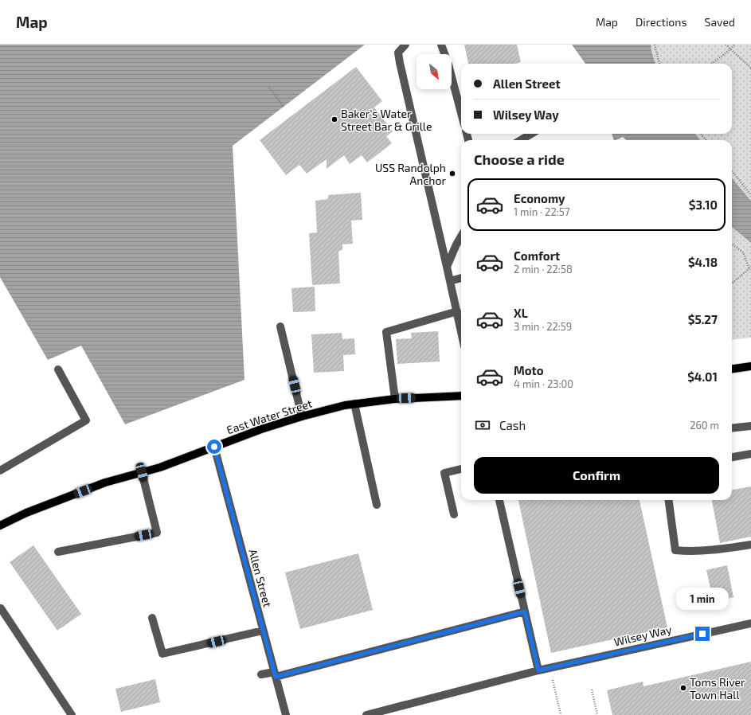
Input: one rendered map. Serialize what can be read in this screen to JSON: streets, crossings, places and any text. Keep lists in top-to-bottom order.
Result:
{
  "streets": {
    "main road": ["East Water Street"],
    "street": ["Allen Street", "Wilsey Way"]
  },
  "crossings": [
    ["East Water Street", "Allen Street"]
  ],
  "places": ["Baker's Water Street Bar & Grille", "USS Randolph Anchor", "Toms River Town Hall"],
  "north": "bottom right",
  "page": {
    "header": "Map",
    "nav": ["Map", "Directions", "Saved"],
    "banner": ["Allen Street", "Wilsey Way"],
    "heading": "Choose a ride",
    "list": [
      {
        "name": "Economy",
        "note": "1 min · 22:57",
        "value": "$3.10"
      },
      {
        "name": "Comfort",
        "note": "2 min · 22:58",
        "value": "$4.18"
      },
      {
        "name": "XL",
        "note": "3 min · 22:59",
        "value": "$5.27"
      },
      {
        "name": "Moto",
        "note": "4 min · 23:00",
        "value": "$4.01"
      }
    ],
    "pay": ["Cash", "260 m"],
    "buttons": "Confirm",
    "bubble": "1 min"
  }
}
